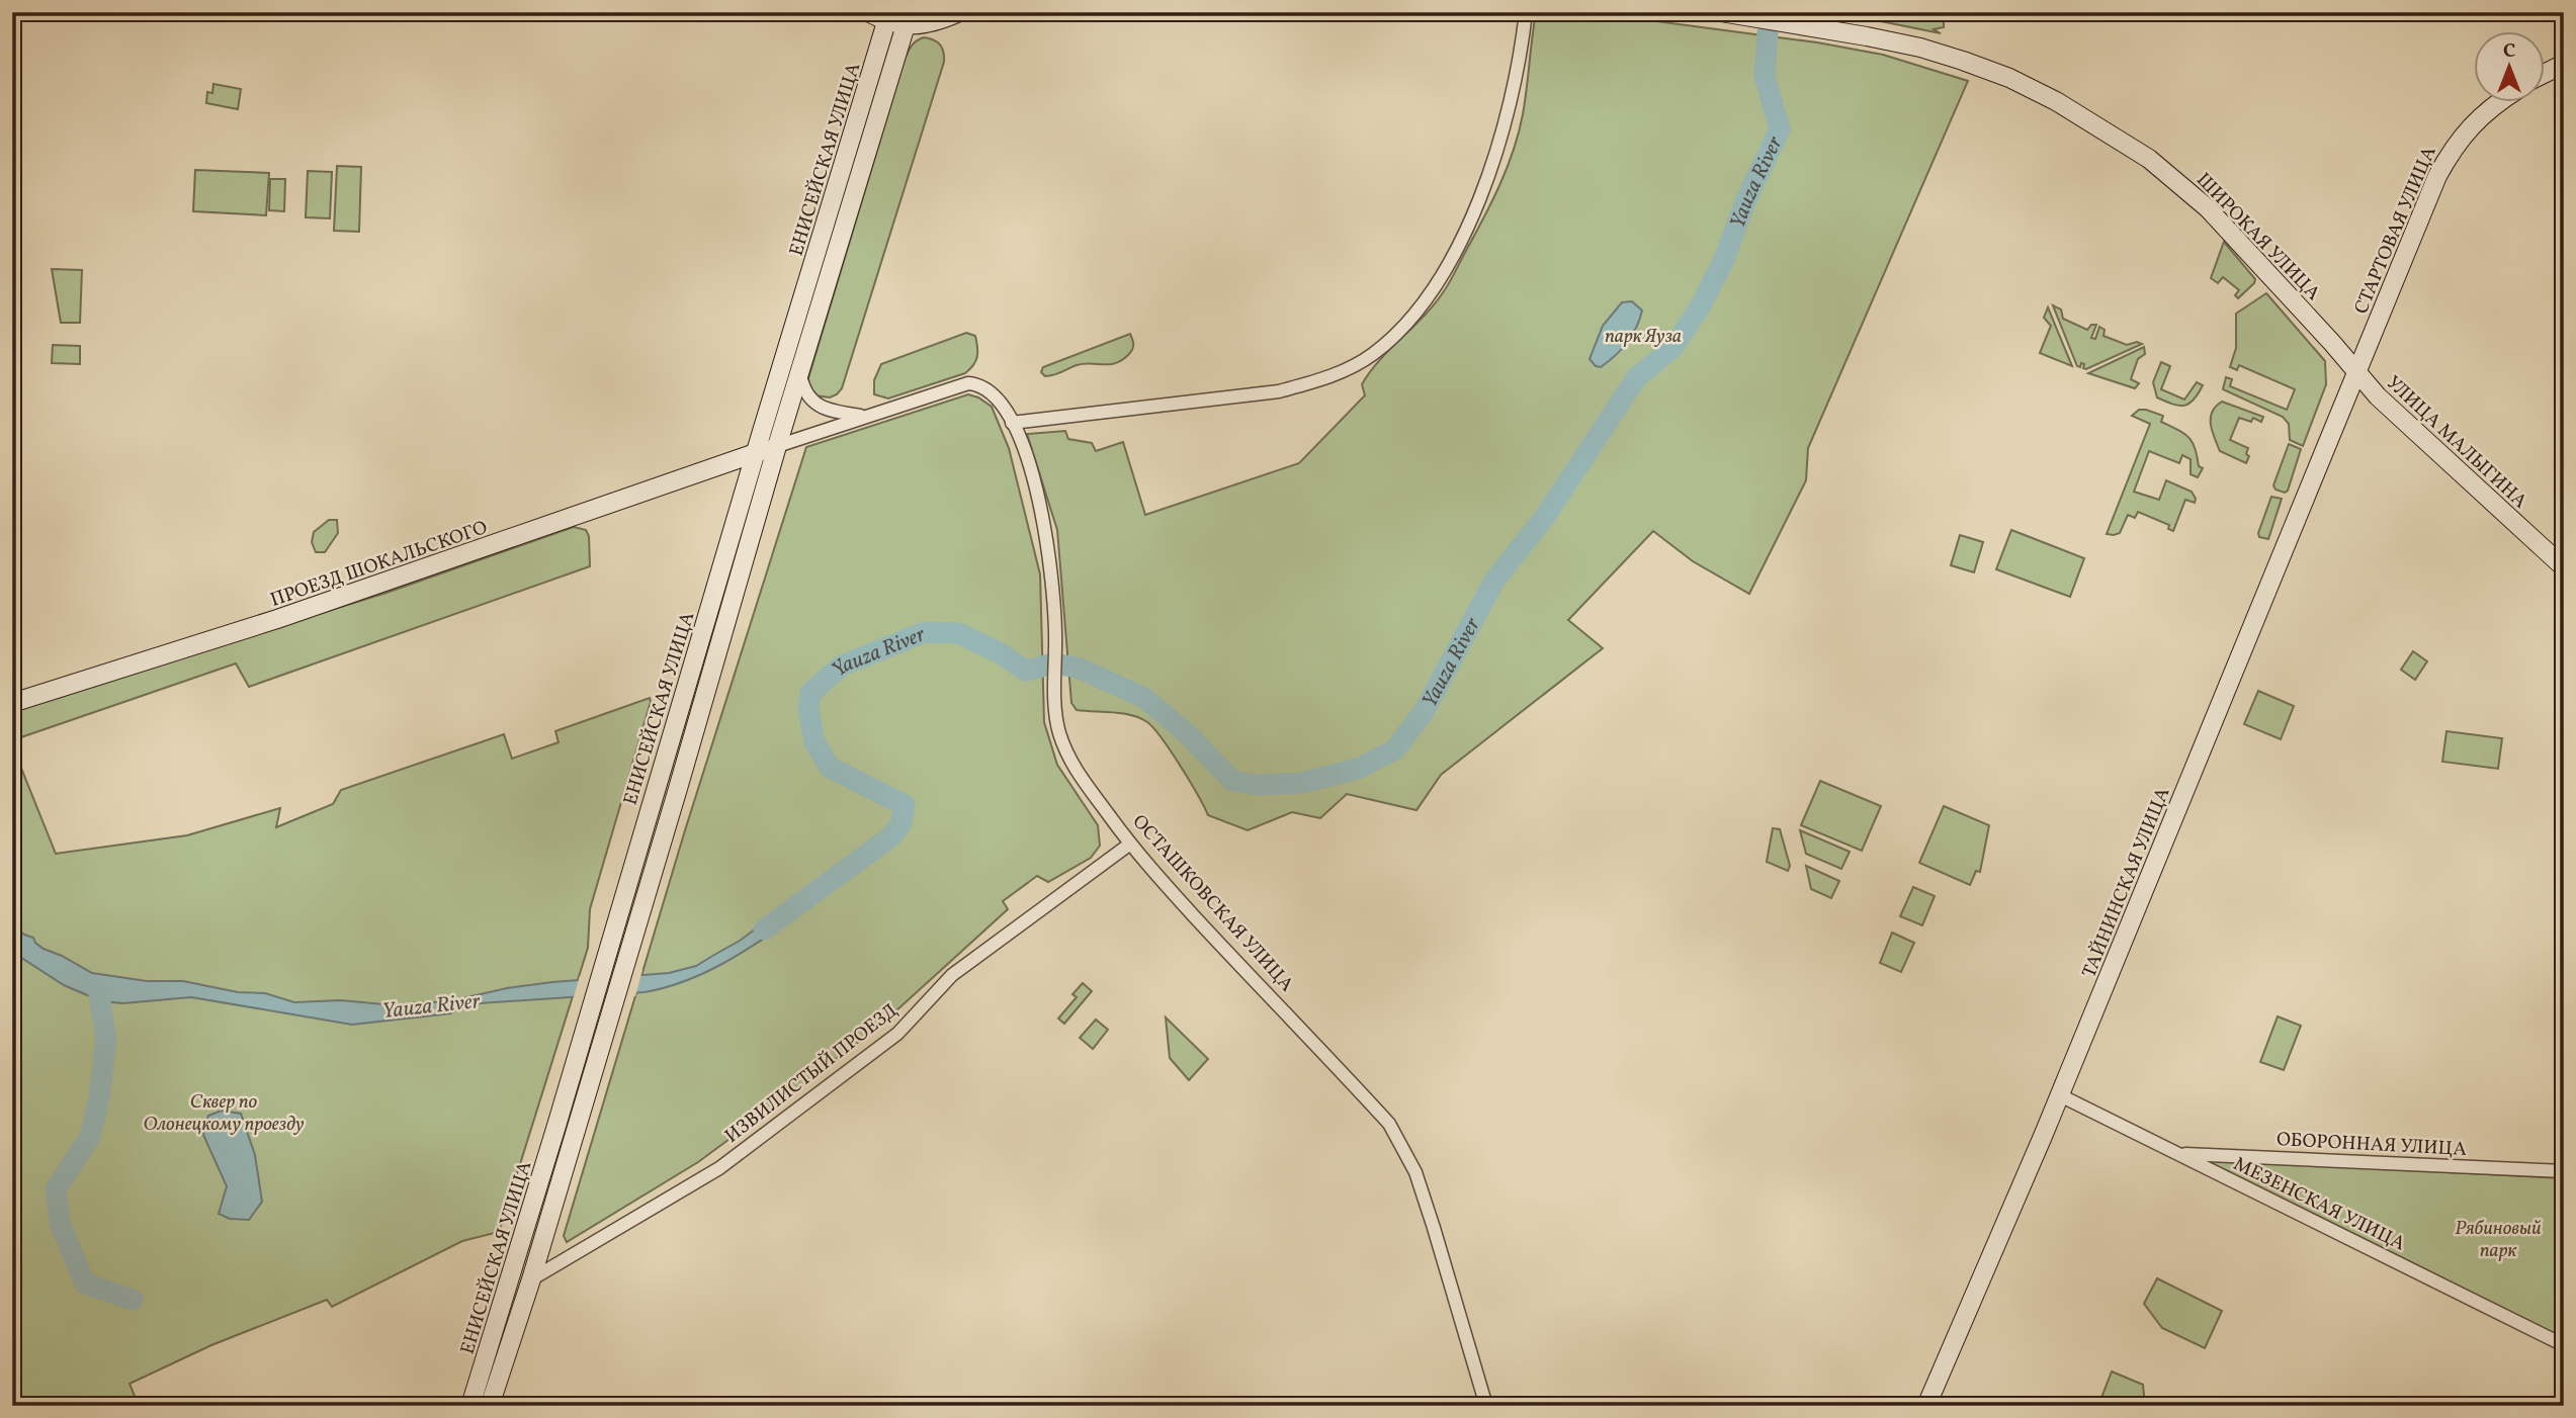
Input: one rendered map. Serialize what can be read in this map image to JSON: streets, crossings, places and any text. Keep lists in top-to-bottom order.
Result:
{
  "streets": {
    "main road": [
      "ЕНИСЕЙСКАЯ УЛИЦА",
      "СТАРТОВАЯ УЛИЦА",
      "ШИРОКАЯ УЛИЦА",
      "УЛИЦА МАЛЫГИНА",
      "ПРОЕЗД ШОКАЛЬСКОГО",
      "ТАЙНИНСКАЯ УЛИЦА",
      "ОСТАШКОВСКАЯ УЛИЦА"
    ],
    "street": ["ИЗВИЛИСТЫЙ ПРОЕЗД", "ОБОРОННАЯ УЛИЦА", "МЕЗЕНСКАЯ УЛИЦА"]
  },
  "crossings": [
    ["ЕНИСЕЙСКАЯ УЛИЦА", "ПРОЕЗД ШОКАЛЬСКОГО"],
    ["ЕНИСЕЙСКАЯ УЛИЦА", "ОСТАШКОВСКАЯ УЛИЦА"],
    ["ЕНИСЕЙСКАЯ УЛИЦА", "ИЗВИЛИСТЫЙ ПРОЕЗД"],
    ["СТАРТОВАЯ УЛИЦА", "ШИРОКАЯ УЛИЦА"],
    ["СТАРТОВАЯ УЛИЦА", "УЛИЦА МАЛЫГИНА"],
    ["СТАРТОВАЯ УЛИЦА", "ТАЙНИНСКАЯ УЛИЦА"],
    ["ШИРОКАЯ УЛИЦА", "УЛИЦА МАЛЫГИНА"],
    ["ШИРОКАЯ УЛИЦА", "ТАЙНИНСКАЯ УЛИЦА"],
    ["УЛИЦА МАЛЫГИНА", "ТАЙНИНСКАЯ УЛИЦА"],
    ["ПРОЕЗД ШОКАЛЬСКОГО", "ОСТАШКОВСКАЯ УЛИЦА"],
    ["ТАЙНИНСКАЯ УЛИЦА", "МЕЗЕНСКАЯ УЛИЦА"],
    ["ОСТАШКОВСКАЯ УЛИЦА", "ИЗВИЛИСТЫЙ ПРОЕЗД"],
    ["ОБОРОННАЯ УЛИЦА", "МЕЗЕНСКАЯ УЛИЦА"]
  ],
  "water": ["Yauza River"],
  "parks": ["парк Яуза", "Сквер по Олонецкому проезду", "Рябиновый парк"],
  "north": "top"
}
